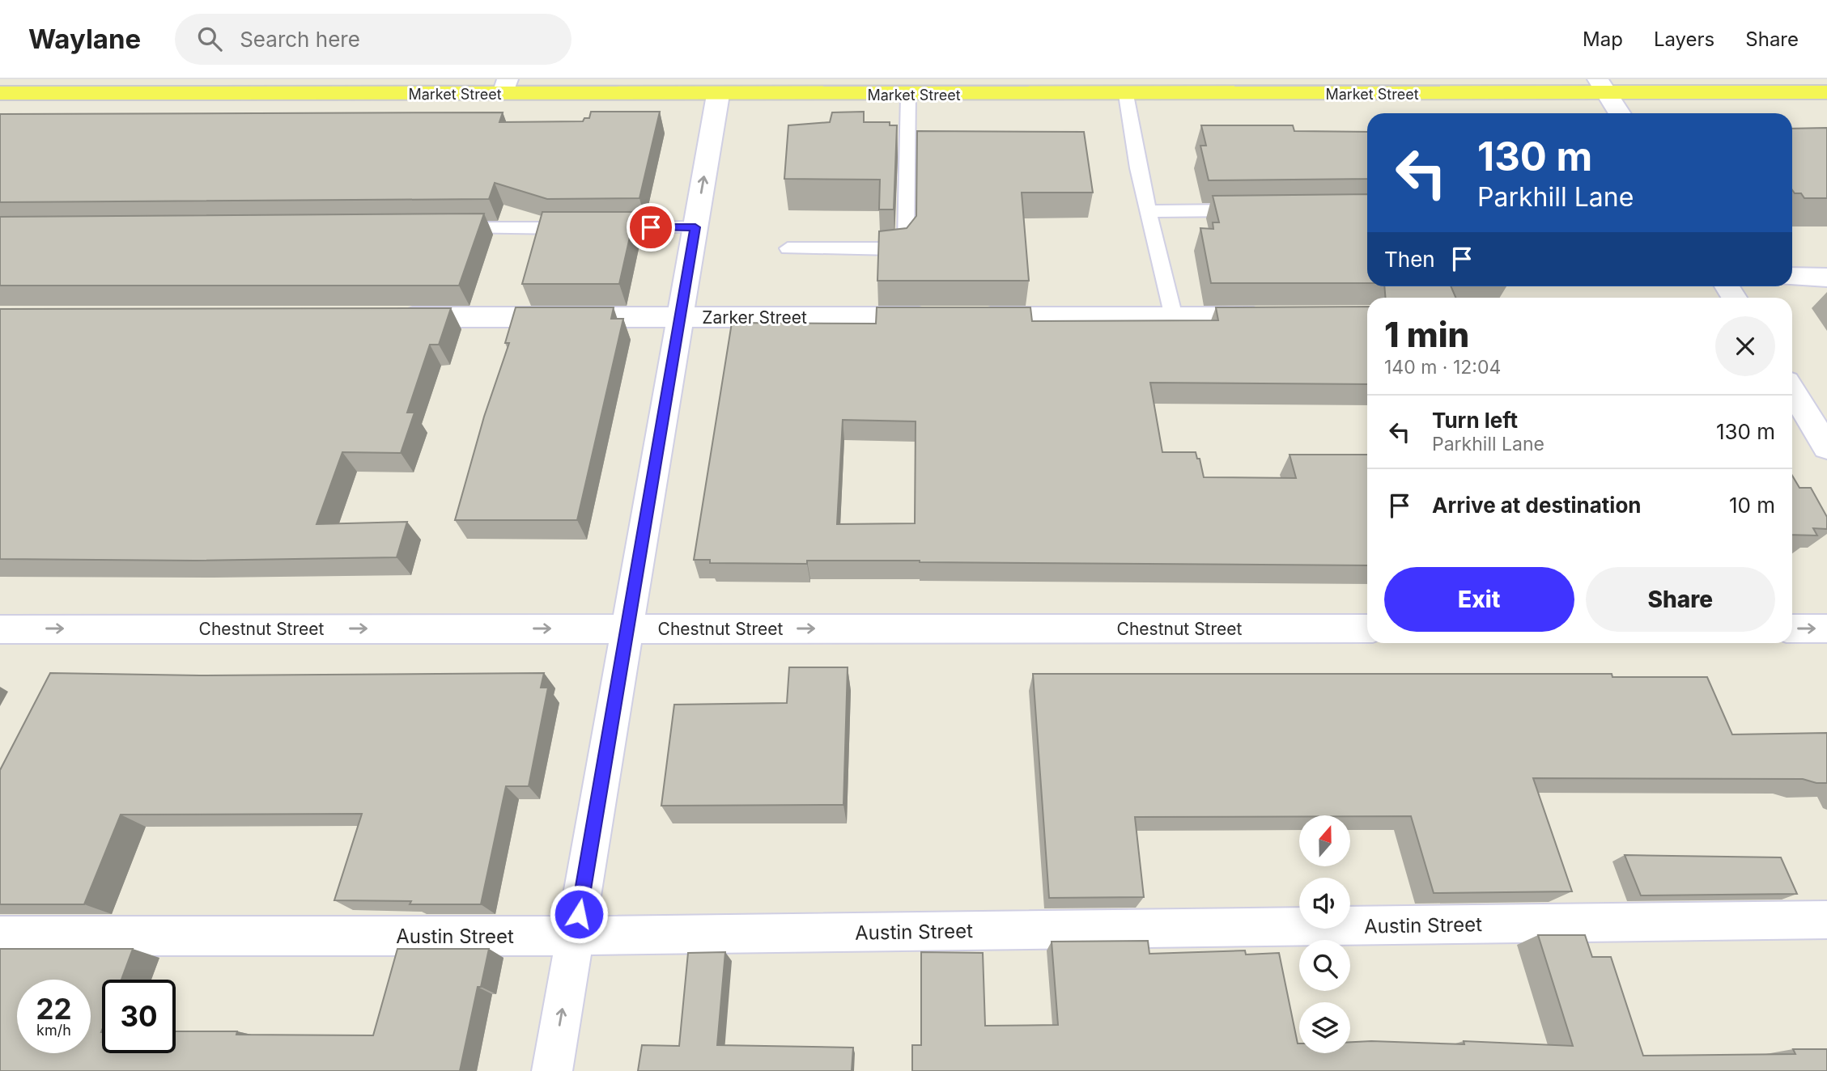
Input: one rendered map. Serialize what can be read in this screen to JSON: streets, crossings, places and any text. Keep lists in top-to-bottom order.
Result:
{
  "streets": {
    "main road": ["Market Street"],
    "street": ["Zarker Street", "Chestnut Street", "Austin Street"]
  },
  "one_way": ["Chestnut Street"],
  "north": "top",
  "page": {
    "header": "Waylane",
    "search": "Search here",
    "nav": ["Map", "Layers", "Share"],
    "turn": ["130 m", "Parkhill Lane"],
    "then": "Then",
    "heading": ["1 min", "140 m · 12:04"],
    "list": [
      {
        "name": "Turn left",
        "note": "Parkhill Lane",
        "value": "130 m"
      },
      {
        "name": "Arrive at destination",
        "value": "10 m"
      }
    ],
    "buttons": ["Exit", "Share"],
    "speed": "22 km/h",
    "limit": "30"
  }
}
